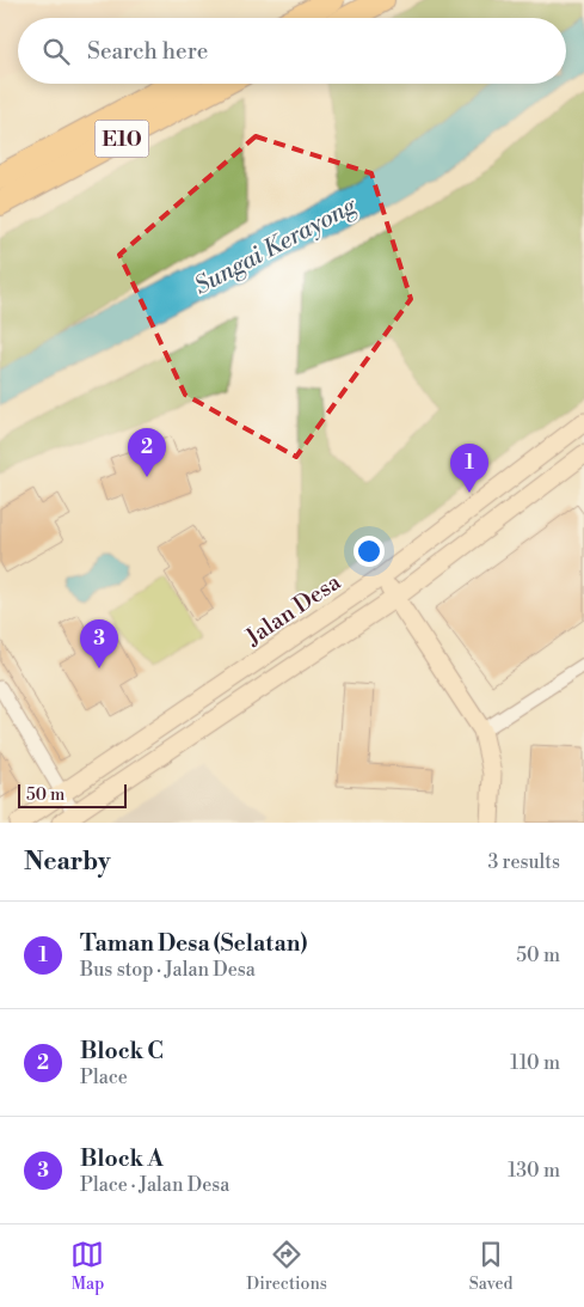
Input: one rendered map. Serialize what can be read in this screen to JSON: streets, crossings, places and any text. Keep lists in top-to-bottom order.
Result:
{
  "streets": {
    "highway": ["E10"],
    "main road": ["Jalan Desa"]
  },
  "water": ["Sungai Kerayong"],
  "scale_bar": "50 m",
  "page": {
    "search": "Search here",
    "pins": ["2", "1", "3"],
    "scale": "50 m",
    "heading": ["Nearby", "3 results"],
    "list": [
      {
        "mark": "1",
        "name": "Taman Desa (Selatan)",
        "note": "Bus stop · Jalan Desa",
        "value": "50 m"
      },
      {
        "mark": "2",
        "name": "Block C",
        "note": "Place",
        "value": "110 m"
      },
      {
        "mark": "3",
        "name": "Block A",
        "note": "Place · Jalan Desa",
        "value": "130 m"
      }
    ],
    "nav": ["Map", "Directions", "Saved"]
  }
}
